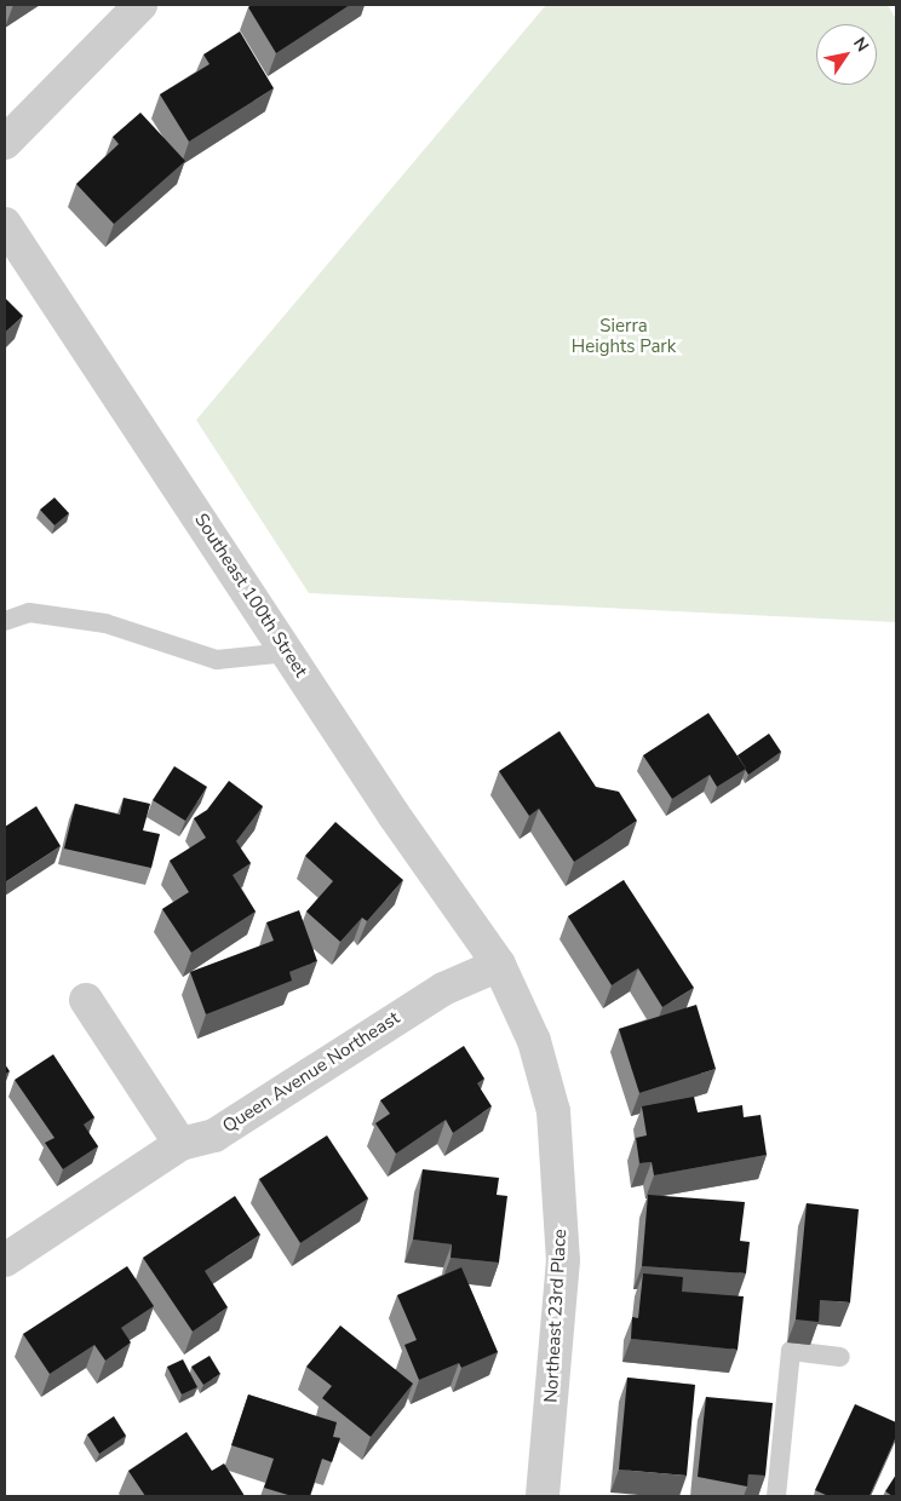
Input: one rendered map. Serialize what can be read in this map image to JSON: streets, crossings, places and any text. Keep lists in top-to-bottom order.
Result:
{
  "streets": {
    "street": ["Southeast 100th Street", "Queen Avenue Northeast", "Northeast 23rd Place"]
  },
  "crossings": [
    ["Southeast 100th Street", "Queen Avenue Northeast"],
    ["Southeast 100th Street", "Northeast 23rd Place"],
    ["Queen Avenue Northeast", "Northeast 23rd Place"]
  ],
  "parks": ["Sierra Heights Park"],
  "north": "top right"
}
